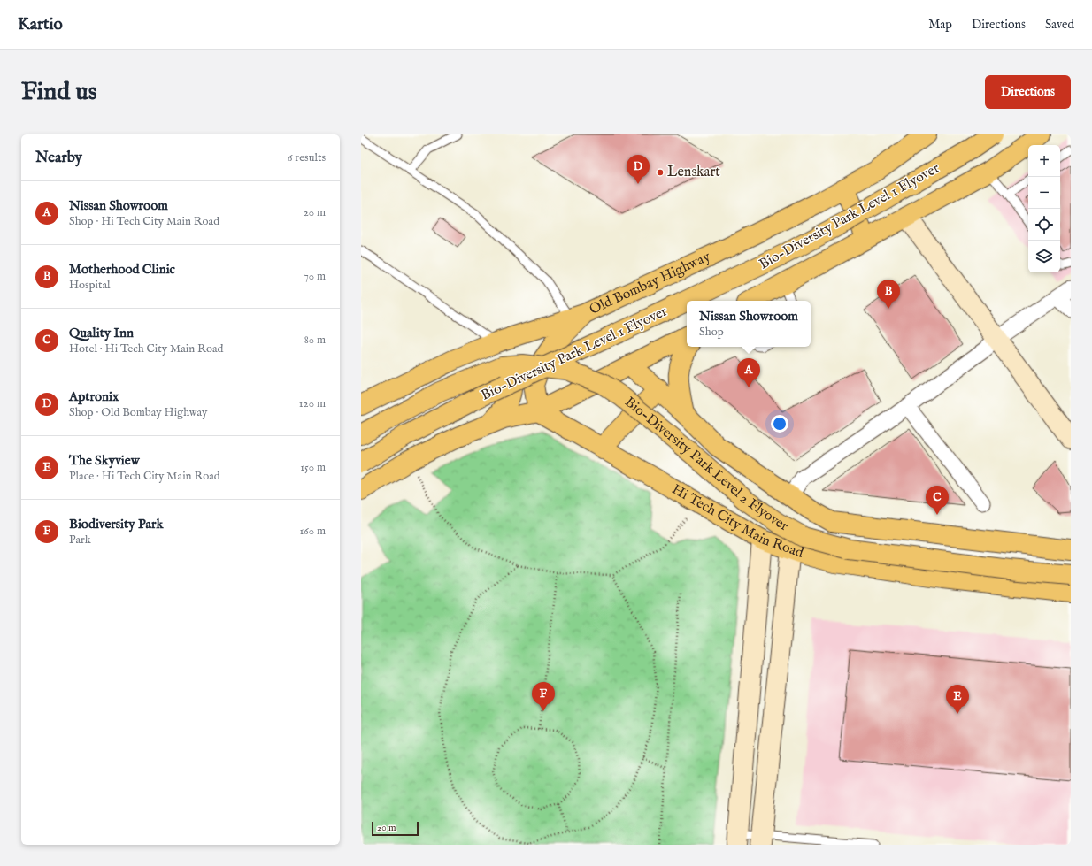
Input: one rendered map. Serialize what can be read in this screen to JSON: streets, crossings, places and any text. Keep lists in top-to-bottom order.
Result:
{
  "streets": {
    "main road": [
      "Bio-Diversity Park Level 1 Flyover",
      "Old Bombay Highway",
      "Bio-Diversity Park Level 2 Flyover",
      "Hi Tech City Main Road"
    ]
  },
  "places": ["Lenskart"],
  "scale_bar": "20 m",
  "page": {
    "header": "Kartio",
    "nav": ["Map", "Directions", "Saved"],
    "buttons": "Directions",
    "title": "Find us",
    "heading": ["Nearby", "6 results"],
    "map_buttons": ["+", "−"],
    "pins": [
      "D",
      "B",
      "A",
      "C",
      "F",
      "E"
    ],
    "list": [
      {
        "mark": "A",
        "name": "Nissan Showroom",
        "note": "Shop · Hi Tech City Main Road",
        "value": "20 m"
      },
      {
        "mark": "B",
        "name": "Motherhood Clinic",
        "note": "Hospital",
        "value": "70 m"
      },
      {
        "mark": "C",
        "name": "Quality Inn",
        "note": "Hotel · Hi Tech City Main Road",
        "value": "80 m"
      },
      {
        "mark": "D",
        "name": "Aptronix",
        "note": "Shop · Old Bombay Highway",
        "value": "120 m"
      },
      {
        "mark": "E",
        "name": "The Skyview",
        "note": "Place · Hi Tech City Main Road",
        "value": "150 m"
      },
      {
        "mark": "F",
        "name": "Biodiversity Park",
        "note": "Park",
        "value": "160 m"
      }
    ],
    "popup": ["Nissan Showroom", "Shop"],
    "scale": "20 m"
  }
}
